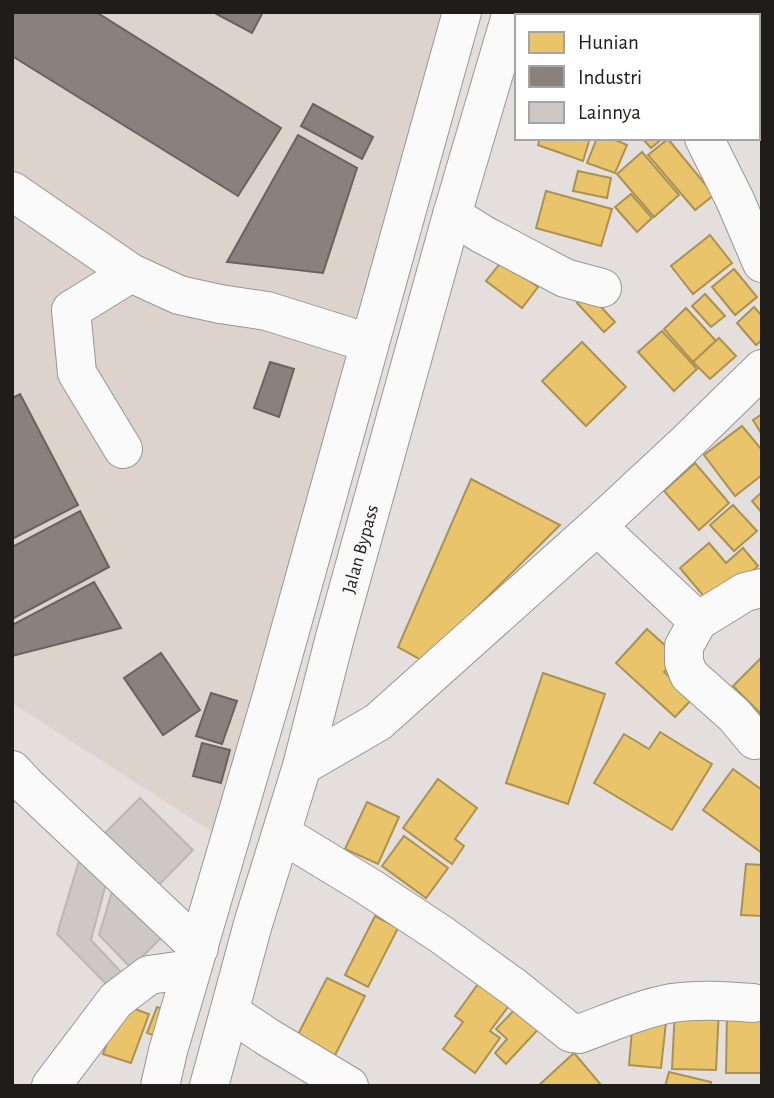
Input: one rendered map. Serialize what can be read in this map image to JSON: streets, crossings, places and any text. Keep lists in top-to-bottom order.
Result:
{
  "streets": {
    "main road": ["Jalan Bypass"]
  },
  "legend": ["Hunian", "Industri", "Lainnya"]
}
